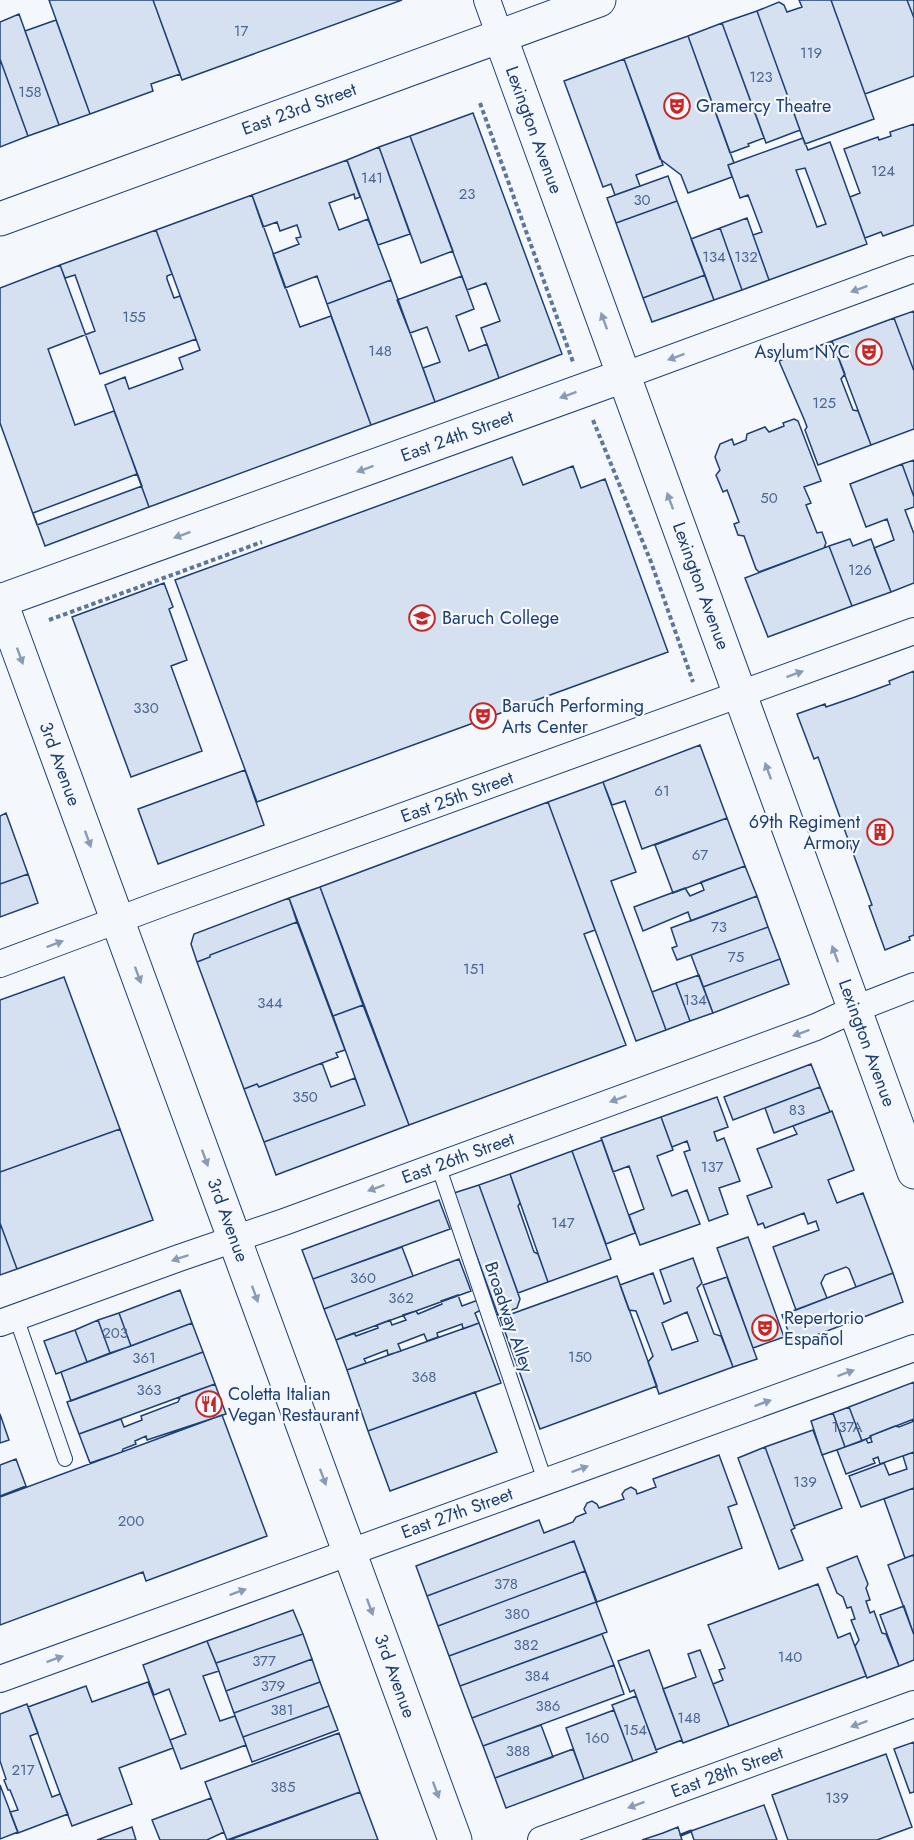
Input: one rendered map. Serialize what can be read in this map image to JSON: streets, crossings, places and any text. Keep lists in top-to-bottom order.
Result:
{
  "streets": {
    "main road": [
      "East 23rd Street",
      "Lexington Avenue",
      "East 24th Street",
      "3rd Avenue"
    ],
    "street": [
      "East 25th Street",
      "East 26th Street",
      "East 27th Street",
      "East 28th Street"
    ],
    "lane": ["Broadway Alley"]
  },
  "crossings": [
    ["East 23rd Street", "Lexington Avenue"],
    ["Lexington Avenue", "East 24th Street"],
    ["Lexington Avenue", "East 25th Street"],
    ["Lexington Avenue", "East 26th Street"],
    ["East 24th Street", "3rd Avenue"],
    ["3rd Avenue", "East 25th Street"],
    ["3rd Avenue", "East 26th Street"],
    ["3rd Avenue", "East 27th Street"],
    ["East 26th Street", "Broadway Alley"],
    ["Broadway Alley", "East 27th Street"]
  ],
  "one_way": [
    "Lexington Avenue",
    "East 24th Street",
    "3rd Avenue",
    "East 26th Street",
    "East 27th Street",
    "East 28th Street"
  ],
  "places": {
    "theatre": [
      "Gramercy Theatre",
      "Asylum NYC",
      "Baruch Performing Arts Center",
      "Repertorio Español"
    ],
    "school or university": ["Baruch College"],
    "building": ["69th Regiment Armory"],
    "restaurant": ["Coletta Italian Vegan Restaurant"]
  },
  "house_numbers": [
    "17",
    "119",
    "123",
    "158",
    "124",
    "141",
    "23",
    "30",
    "134",
    "132",
    "155",
    "148",
    "125",
    "50",
    "126",
    "330",
    "61",
    "67",
    "73",
    "75",
    "151",
    "134",
    "344",
    "350",
    "83",
    "137",
    "147",
    "360",
    "362",
    "203",
    "150",
    "361",
    "368",
    "363",
    "137A",
    "139",
    "200",
    "378",
    "380",
    "382",
    "140",
    "377",
    "384",
    "379",
    "386",
    "381",
    "148",
    "154",
    "160",
    "388",
    "217",
    "385",
    "139"
  ]
}
